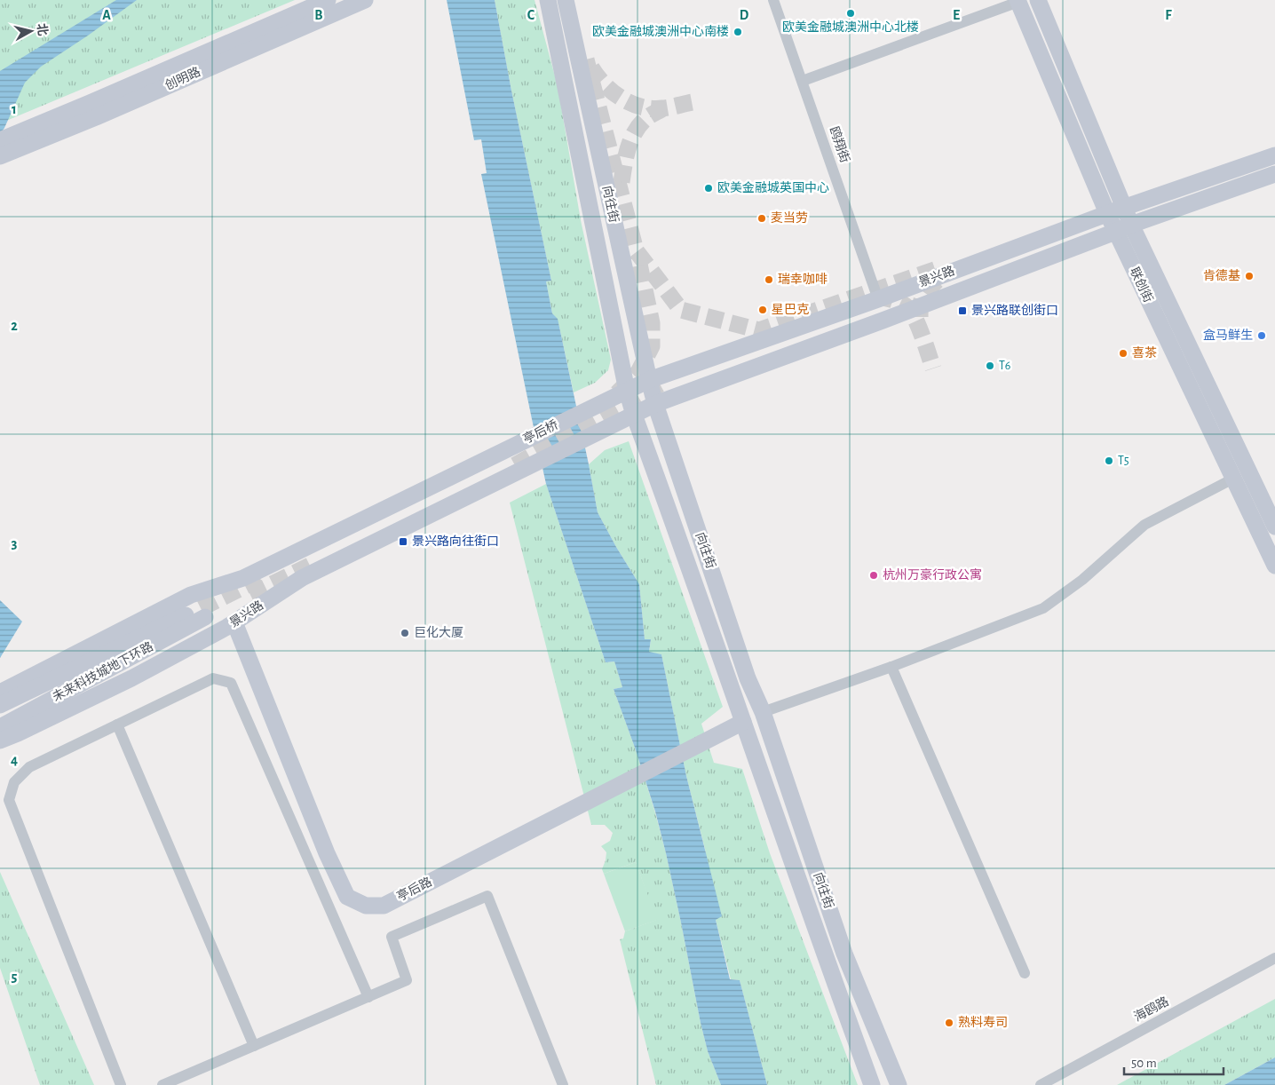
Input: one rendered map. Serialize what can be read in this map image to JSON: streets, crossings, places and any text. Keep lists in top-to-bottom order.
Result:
{
  "streets": {
    "street": [
      "创明路",
      "鸥翔街",
      "向往街",
      "景兴路",
      "联创街",
      "亭后桥",
      "未来科技城地下环路",
      "亭后路",
      "海鸥路"
    ]
  },
  "crossings": [
    ["鸥翔街", "景兴路"],
    ["向往街", "景兴路"],
    ["向往街", "亭后路"],
    ["景兴路", "联创街"],
    ["景兴路", "亭后桥"],
    ["景兴路", "亭后路"]
  ],
  "places": {
    "other": [
      "欧美金融城澳洲中心北楼",
      "欧美金融城澳洲中心南楼",
      "欧美金融城英国中心",
      "麦当劳",
      "肯德基",
      "瑞幸咖啡",
      "星巴克",
      "盒马鲜生",
      "喜茶",
      "T6",
      "T5",
      "杭州万豪行政公寓",
      "巨化大厦",
      "熟料寿司"
    ],
    "transit": ["景兴路联创街口", "景兴路向往街口"]
  },
  "scale_bar": "50 m",
  "north": "right",
  "grid": {
    "columns": [
      "A",
      "B",
      "C",
      "D",
      "E",
      "F"
    ],
    "rows": [
      "1",
      "2",
      "3",
      "4",
      "5"
    ]
  }
}
